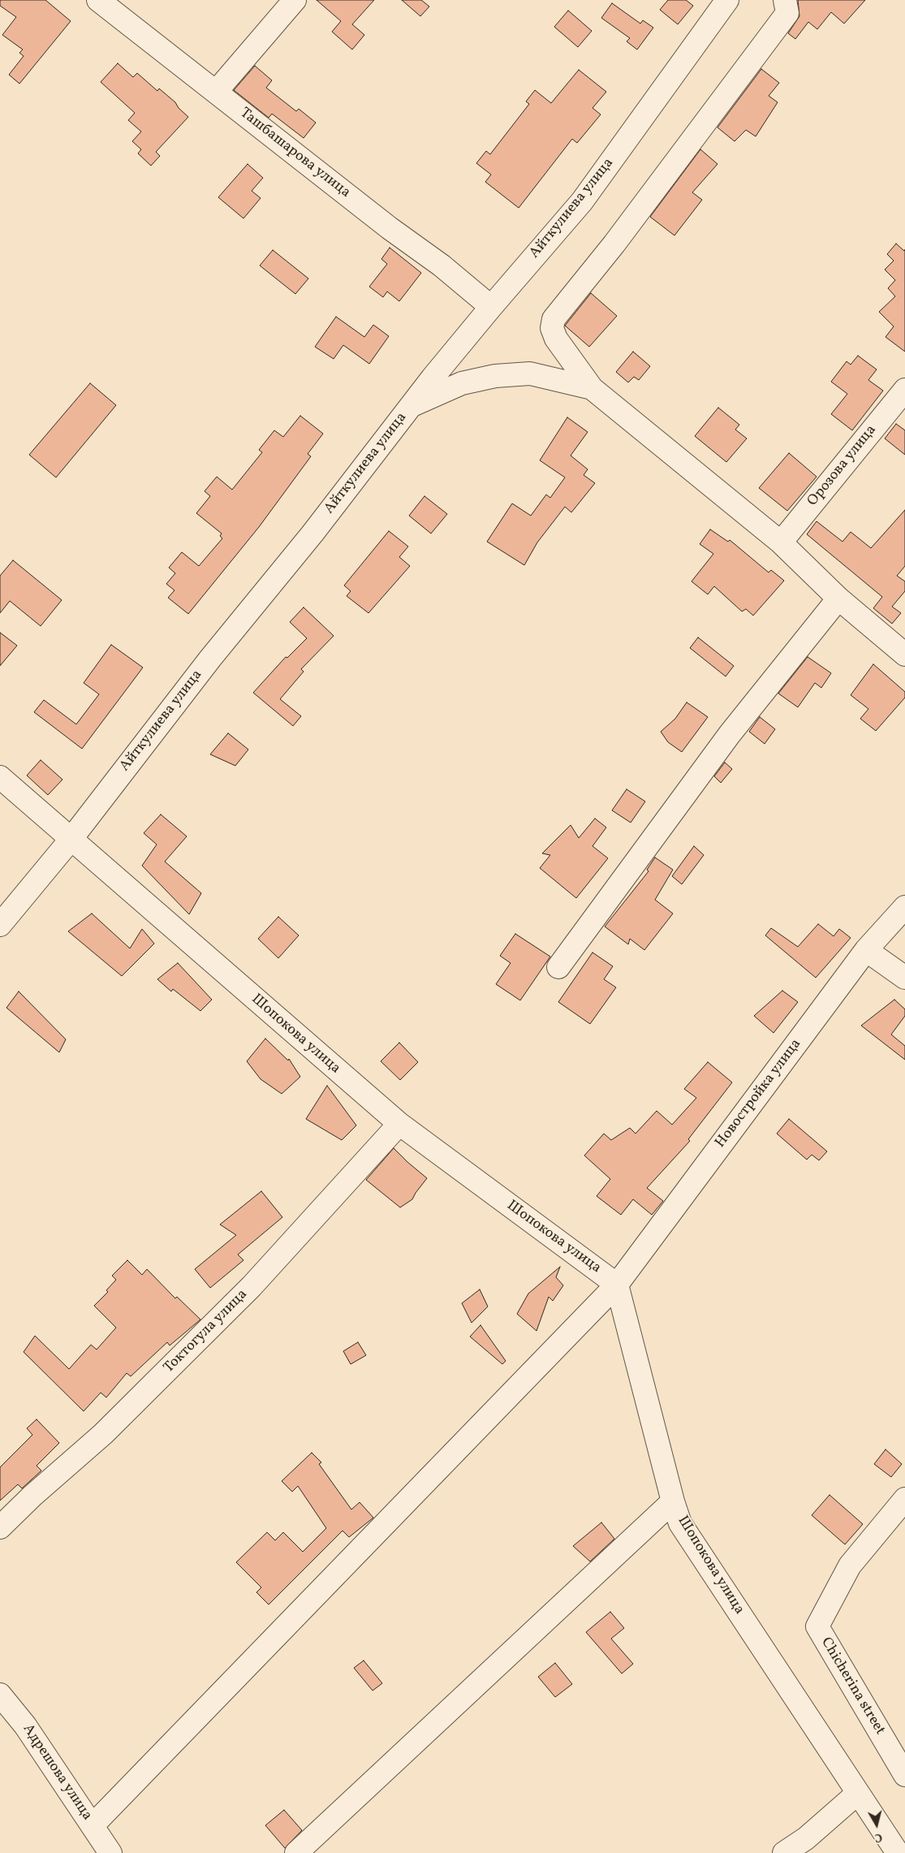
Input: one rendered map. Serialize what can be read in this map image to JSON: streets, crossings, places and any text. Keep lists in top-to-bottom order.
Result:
{
  "streets": {
    "street": [
      "Ташбашарова улица",
      "Айткулиева улица",
      "Орозова улица",
      "Шопокова улица",
      "Новостройка улица",
      "Токтогула улица",
      "Chicherina street",
      "Адрешова улица"
    ]
  },
  "crossings": [
    ["Ташбашарова улица", "Айткулиева улица"],
    ["Айткулиева улица", "Шопокова улица"],
    ["Шопокова улица", "Новостройка улица"],
    ["Шопокова улица", "Токтогула улица"],
    ["Новостройка улица", "Адрешова улица"]
  ],
  "north": "bottom"
}
